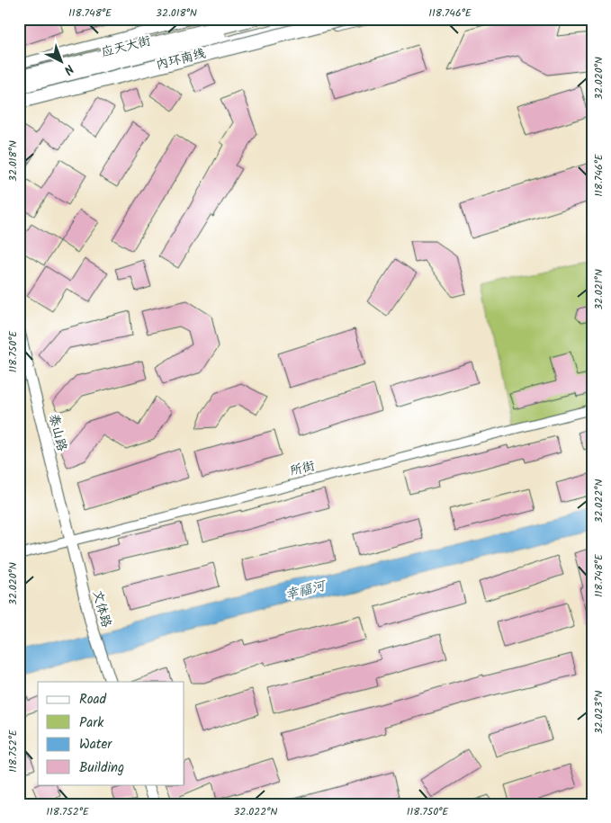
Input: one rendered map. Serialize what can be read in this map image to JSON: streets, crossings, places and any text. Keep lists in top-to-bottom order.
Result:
{
  "streets": {
    "highway": ["内环南线"],
    "main road": ["应天大街", "泰山路", "文体路"],
    "street": ["所街"]
  },
  "crossings": [
    ["泰山路", "所街"],
    ["泰山路", "文体路"],
    ["所街", "文体路"]
  ],
  "water": ["幸福河"],
  "legend": [
    "Road",
    "Park",
    "Water",
    "Building"
  ],
  "north": "bottom right",
  "coordinates": [
    "118.748°E",
    "32.018°N",
    "118.746°E",
    "32.020°N",
    "32.021°N",
    "118.750°E",
    "32.022°N",
    "32.023°N",
    "118.752°E"
  ]
}
